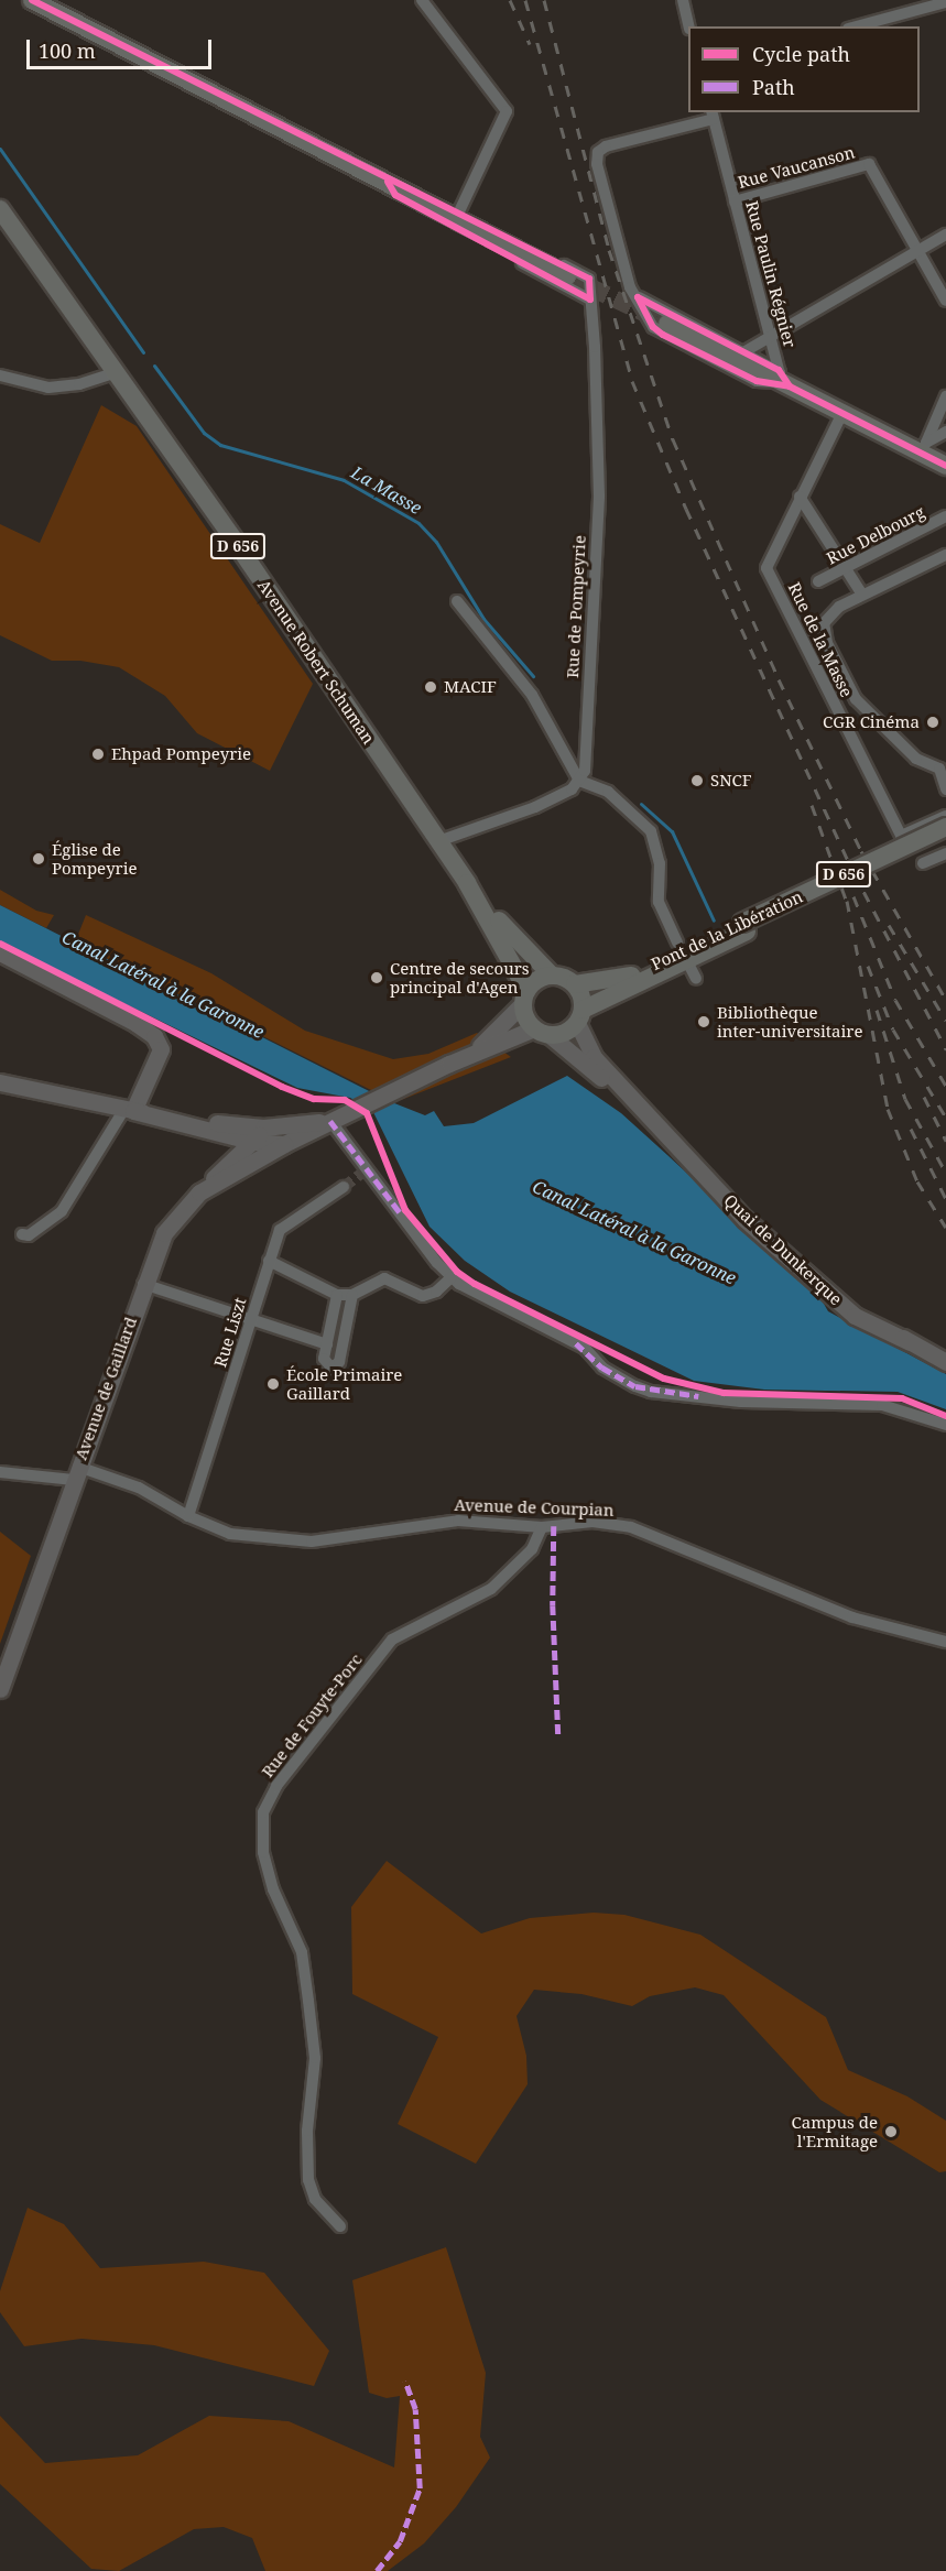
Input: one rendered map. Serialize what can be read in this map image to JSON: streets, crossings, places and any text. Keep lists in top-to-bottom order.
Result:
{
  "streets": {
    "main road": ["D 656", "Avenue Robert Schuman", "Pont de la Libération"],
    "street": [
      "Rue Vaucanson",
      "Rue Paulin Régnier",
      "Rue Delbourg",
      "Rue de Pompeyrie",
      "Rue de la Masse",
      "Quai de Dunkerque",
      "Rue Liszt",
      "Avenue de Gaillard",
      "Avenue de Courpian",
      "Rue de Fouyte-Porc"
    ]
  },
  "crossings": [
    ["Rue Vaucanson", "Rue Paulin Régnier"],
    ["Avenue Robert Schuman", "Pont de la Libération"],
    ["Avenue Robert Schuman", "Quai de Dunkerque"],
    ["Avenue Robert Schuman", "Avenue de Gaillard"],
    ["Pont de la Libération", "Quai de Dunkerque"],
    ["Pont de la Libération", "Avenue de Gaillard"],
    ["Quai de Dunkerque", "Avenue de Gaillard"],
    ["Rue Liszt", "Avenue de Courpian"],
    ["Avenue de Gaillard", "Avenue de Courpian"],
    ["Avenue de Courpian", "Rue de Fouyte-Porc"]
  ],
  "water": ["La Masse", "Canal Latéral à la Garonne"],
  "places": [
    "MACIF",
    "CGR Cinéma",
    "Ehpad Pompeyrie",
    "SNCF",
    "Église de Pompeyrie",
    "Centre de secours principal d'Agen",
    "Bibliothèque inter-universitaire",
    "École Primaire Gaillard",
    "Campus de l'Ermitage"
  ],
  "legend": ["Cycle path", "Path"],
  "scale_bar": "100 m"
}
